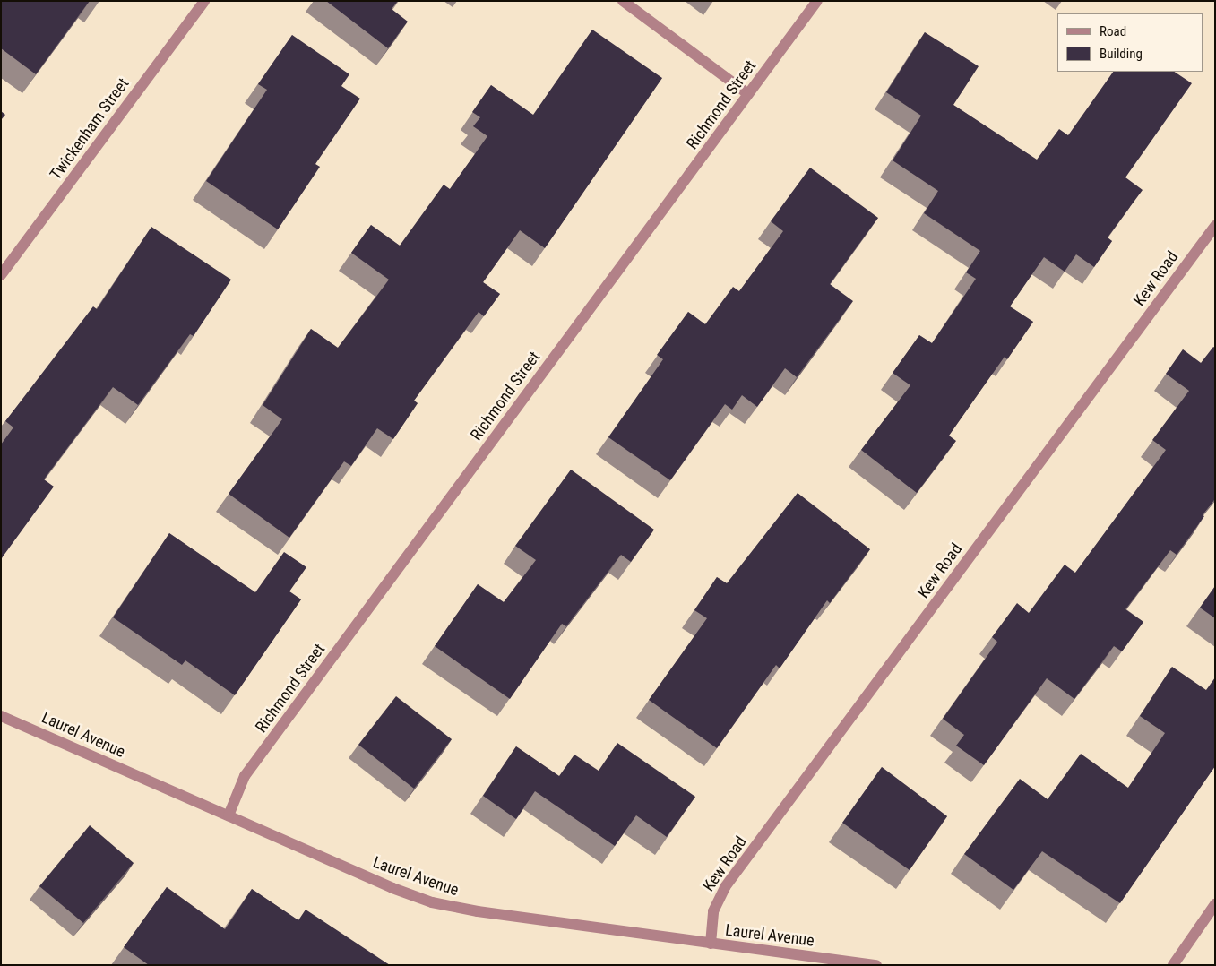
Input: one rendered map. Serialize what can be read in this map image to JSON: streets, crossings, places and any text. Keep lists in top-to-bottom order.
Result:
{
  "streets": {
    "street": [
      "Richmond Street",
      "Twickenham Street",
      "Kew Road",
      "Laurel Avenue"
    ]
  },
  "crossings": [
    ["Richmond Street", "Laurel Avenue"],
    ["Kew Road", "Laurel Avenue"]
  ],
  "legend": ["Road", "Building"]
}
